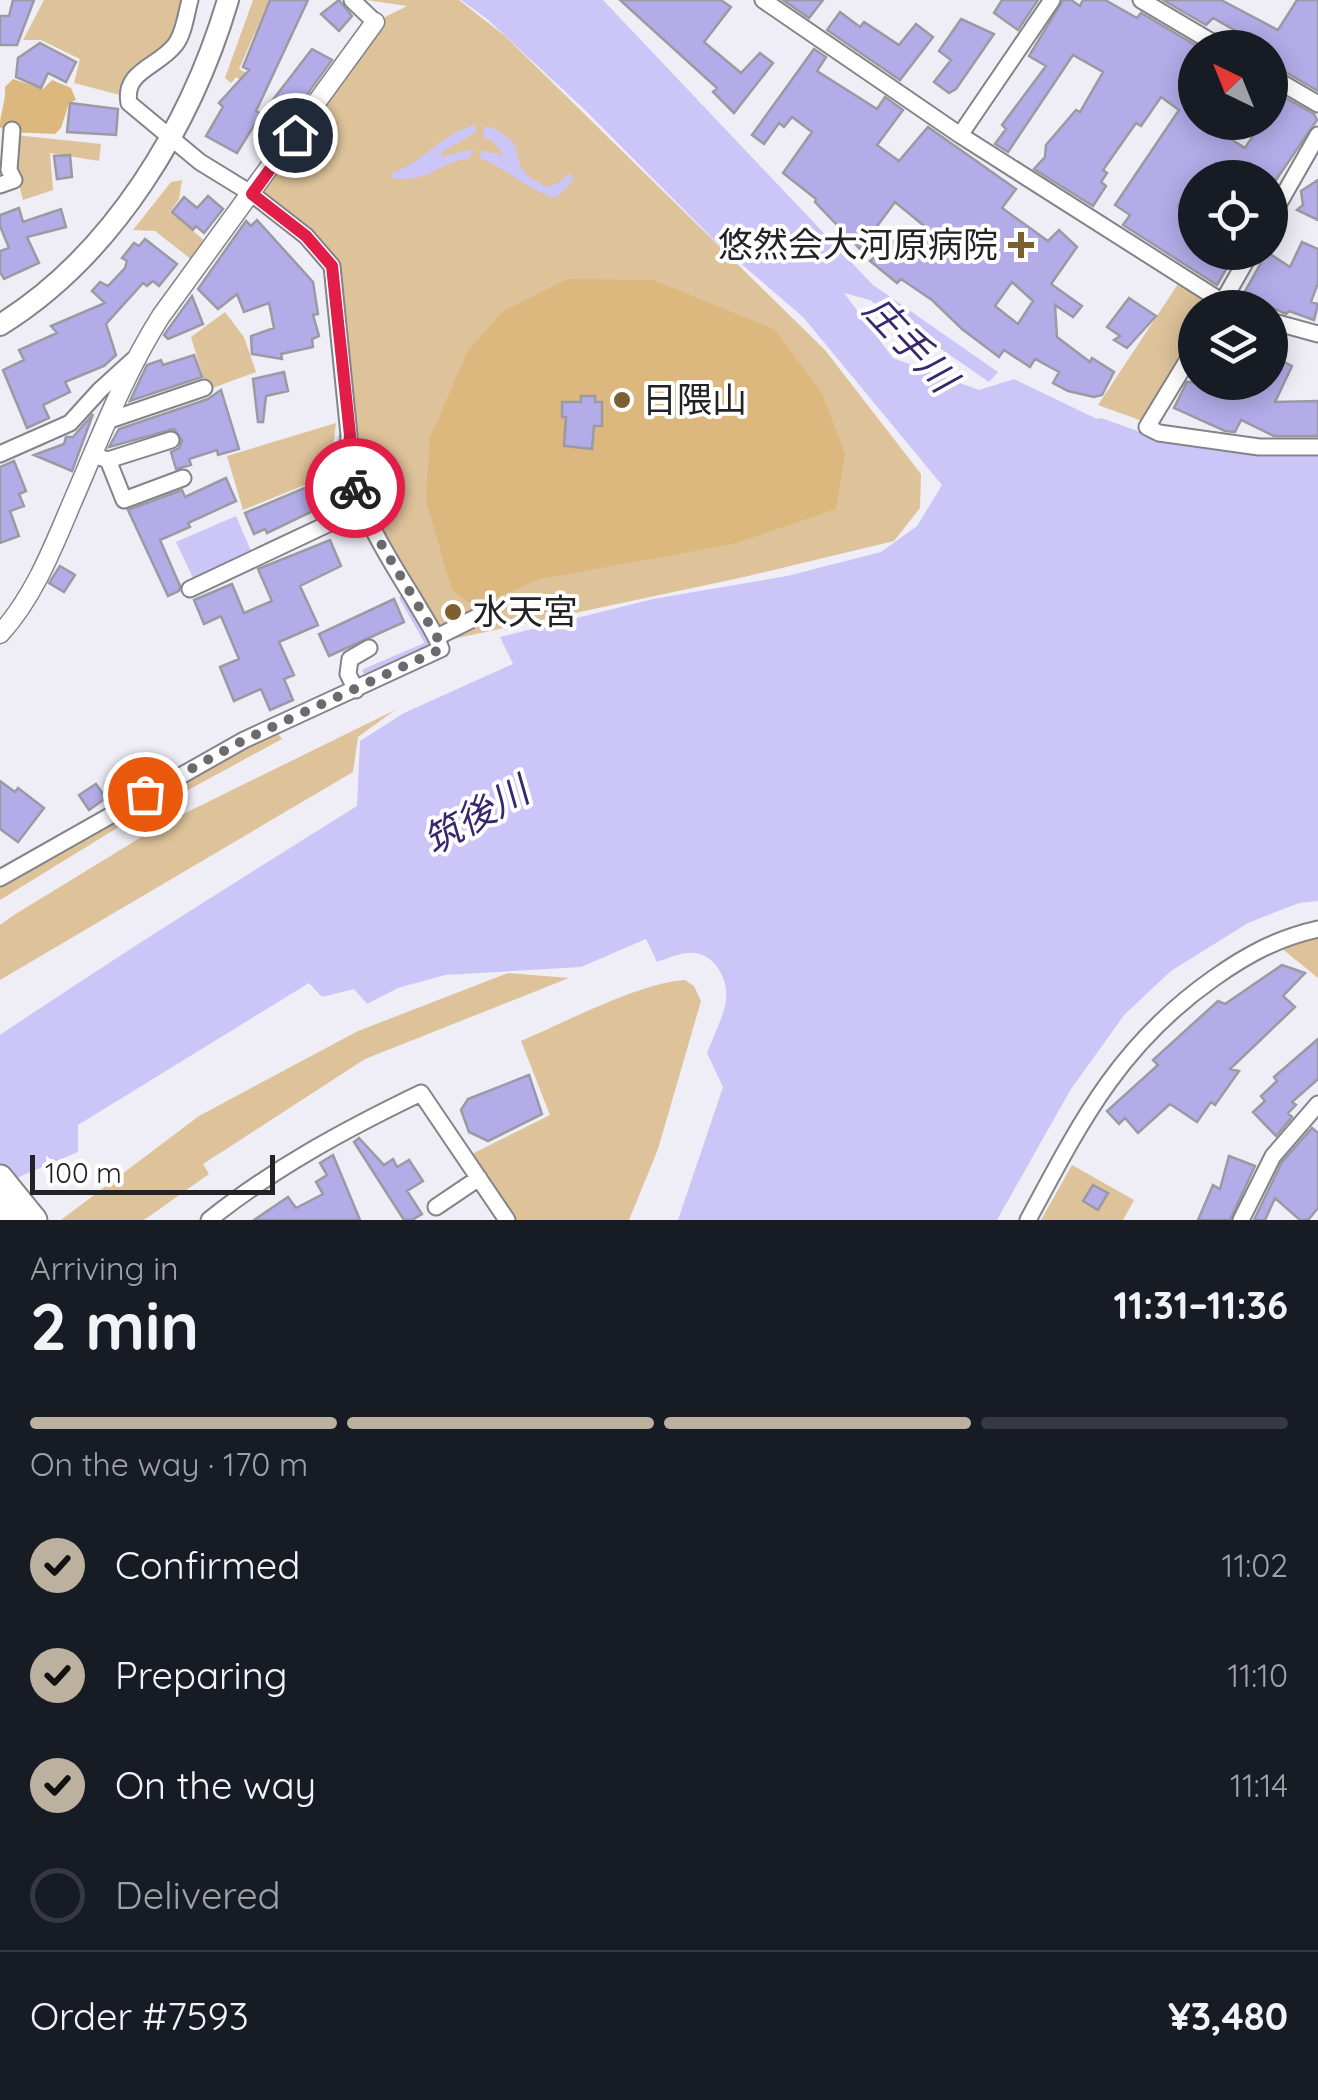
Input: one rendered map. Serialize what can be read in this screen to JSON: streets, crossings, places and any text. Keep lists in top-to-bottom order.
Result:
{
  "water": ["庄手川", "筑後川"],
  "places": {
    "health": ["悠然会大河原病院"],
    "other": ["日隈山", "水天宮"]
  },
  "scale_bar": "100 m",
  "north": "top left",
  "page": {
    "scale": "100 m",
    "heading": ["2 min", "Arriving in", "11:31–11:36"],
    "panel": ["Order #7593", "¥3,480"],
    "bar": "On the way · 170 m",
    "list": [
      ["Confirmed", "11:02"],
      ["Preparing", "11:10"],
      ["On the way", "11:14"],
      "Delivered"
    ]
  }
}
